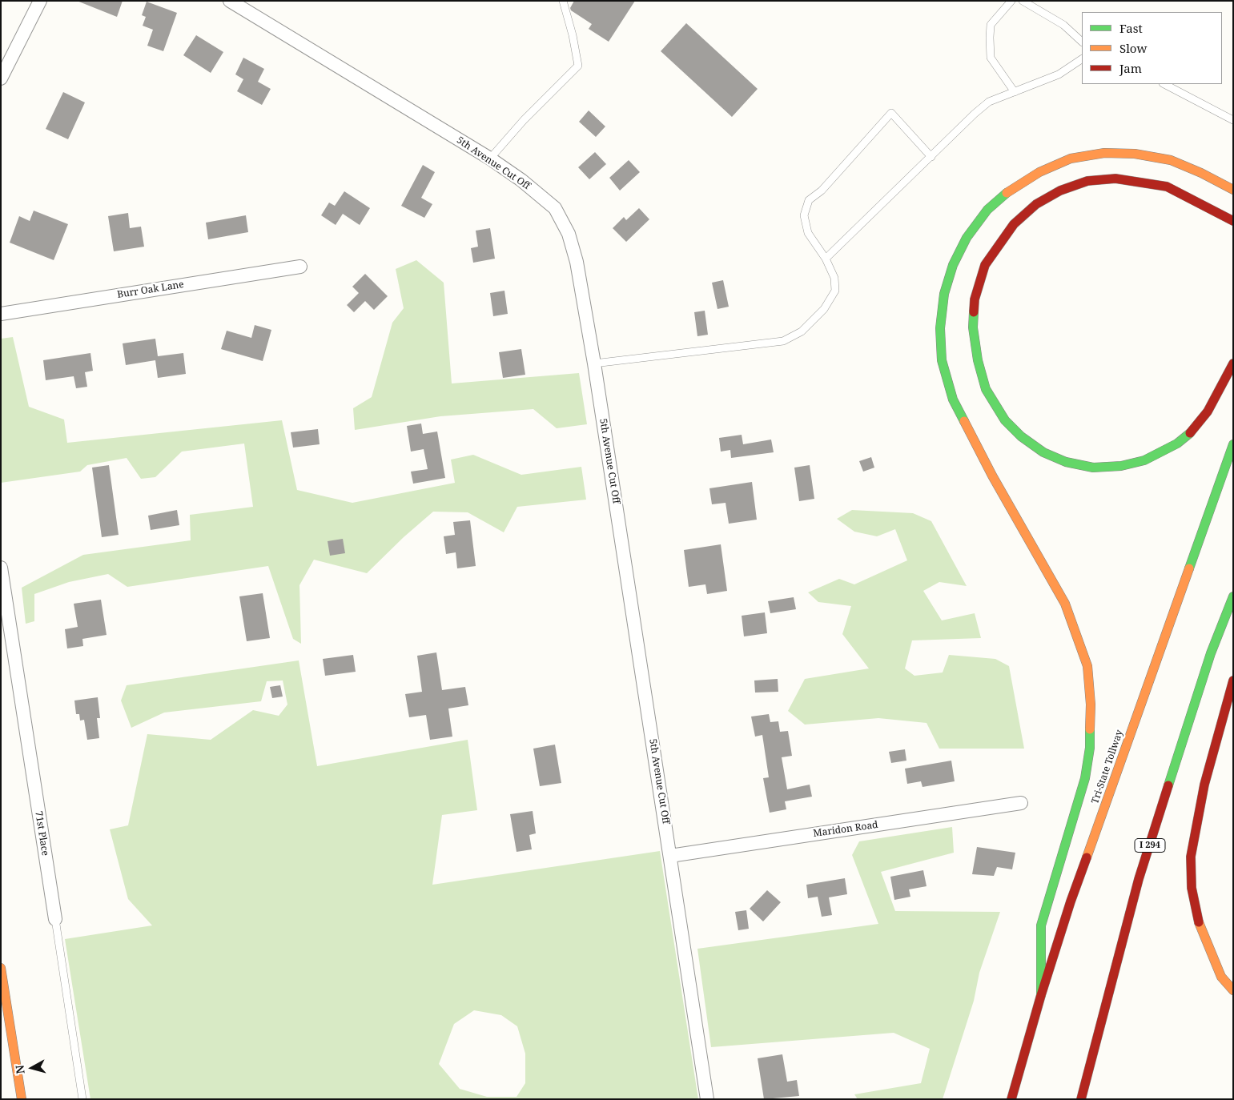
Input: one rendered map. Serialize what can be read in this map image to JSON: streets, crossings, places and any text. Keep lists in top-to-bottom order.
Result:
{
  "streets": {
    "highway": ["Tri-State Tollway", "I 294"],
    "street": [
      "5th Avenue Cut Off",
      "Burr Oak Lane",
      "Maridon Road",
      "71st Place"
    ]
  },
  "crossings": [
    ["5th Avenue Cut Off", "Maridon Road"]
  ],
  "legend": ["Fast", "Slow", "Jam"],
  "north": "left"
}
